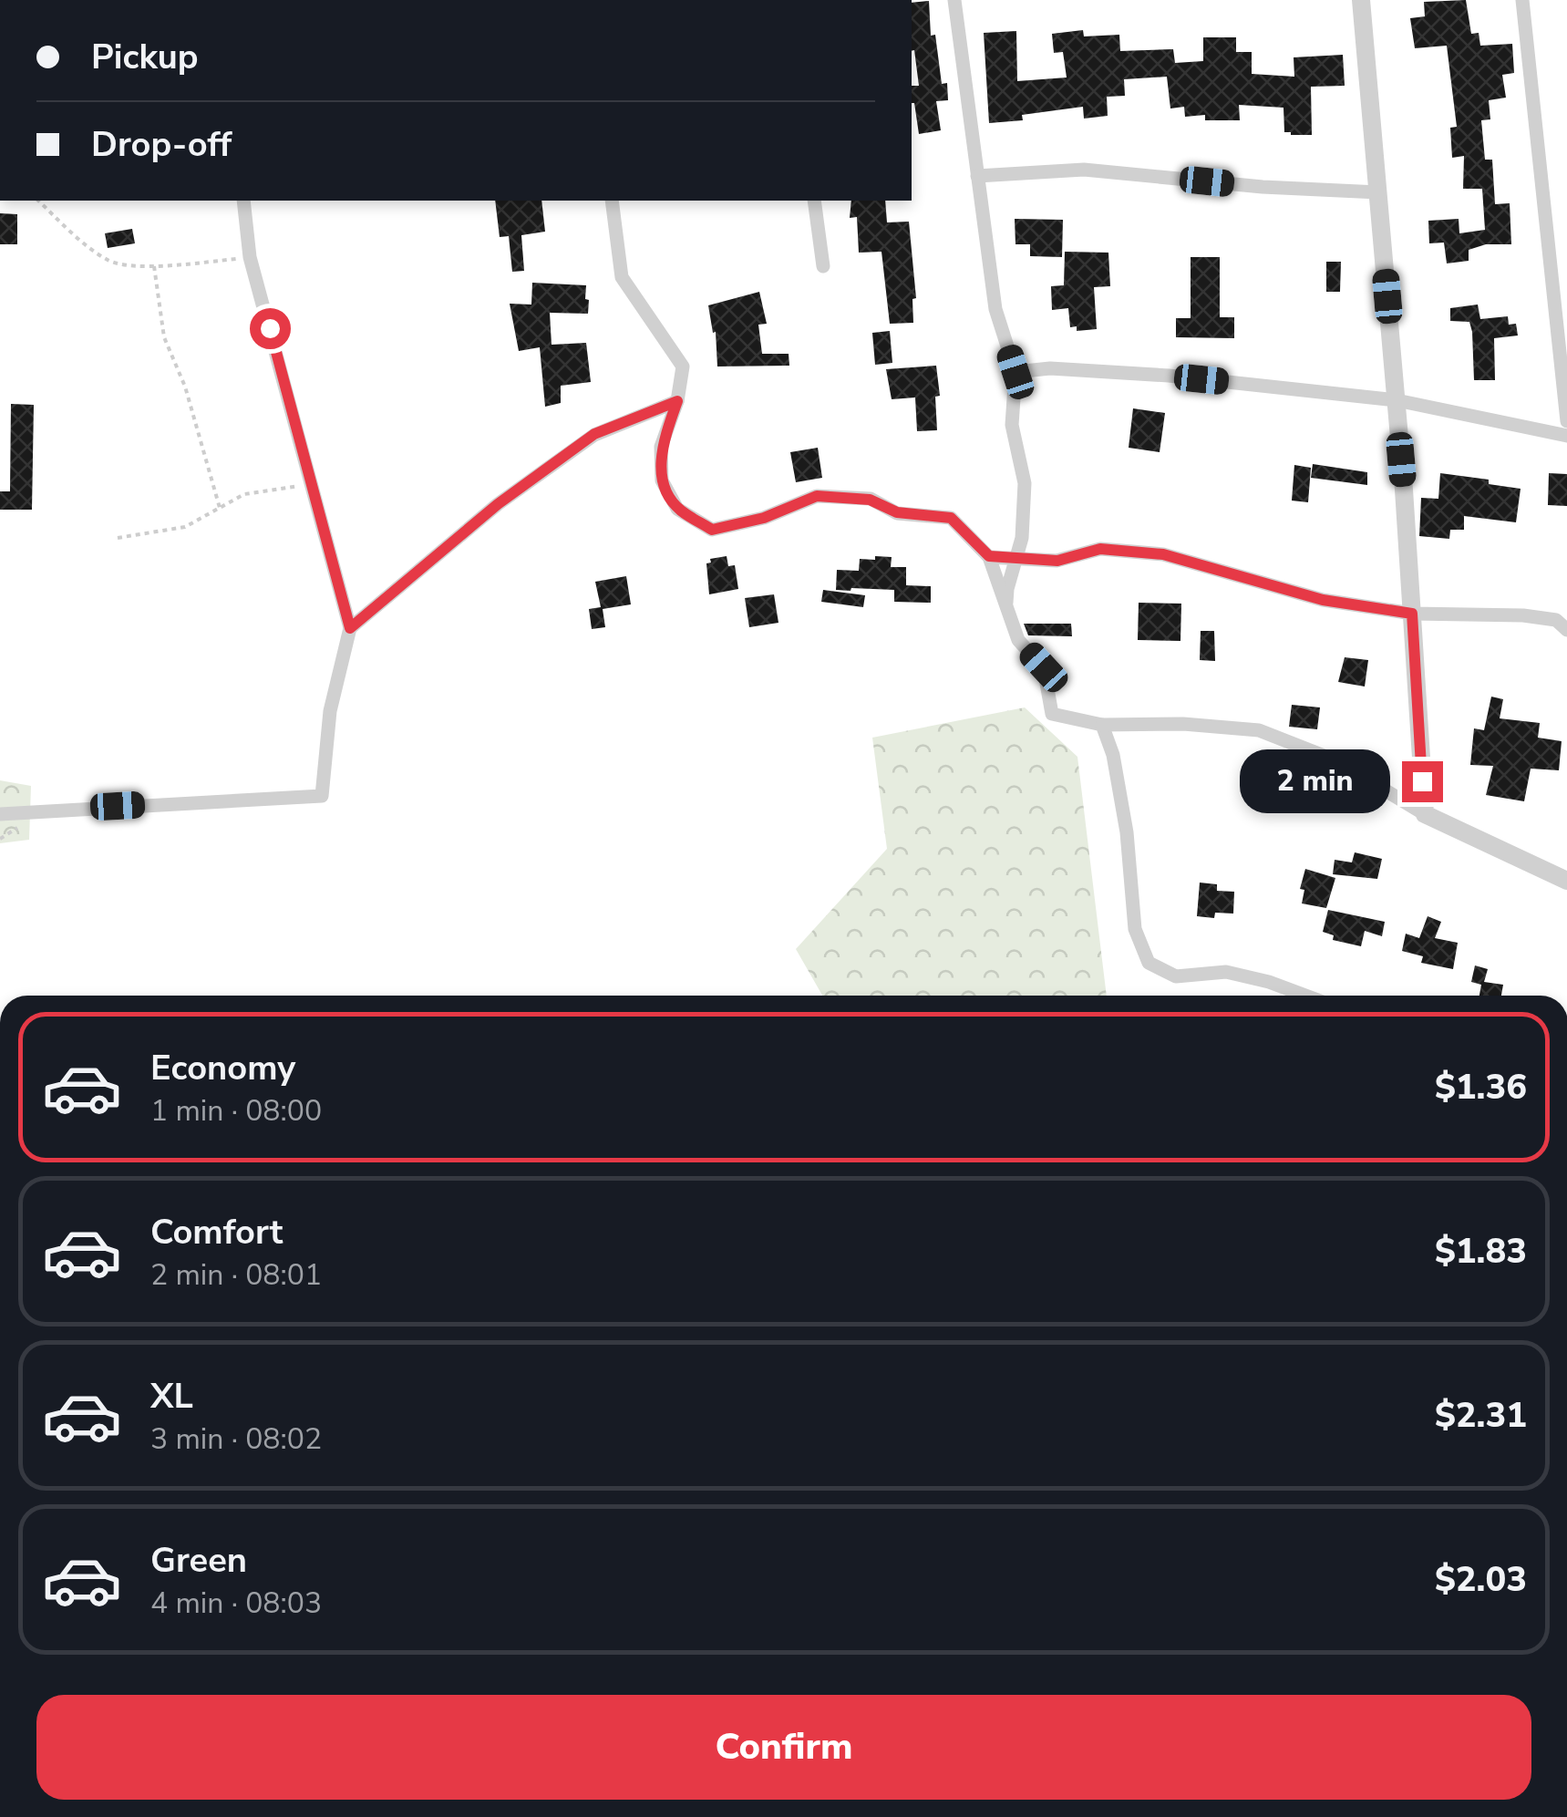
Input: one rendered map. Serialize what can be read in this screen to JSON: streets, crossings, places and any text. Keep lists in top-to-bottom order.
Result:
{
  "page": {
    "banner": ["Pickup", "Drop-off"],
    "bubble": "2 min",
    "list": [
      {
        "name": "Economy",
        "note": "1 min · 08:00",
        "value": "$1.36"
      },
      {
        "name": "Comfort",
        "note": "2 min · 08:01",
        "value": "$1.83"
      },
      {
        "name": "XL",
        "note": "3 min · 08:02",
        "value": "$2.31"
      },
      {
        "name": "Green",
        "note": "4 min · 08:03",
        "value": "$2.03"
      }
    ],
    "buttons": "Confirm"
  }
}
